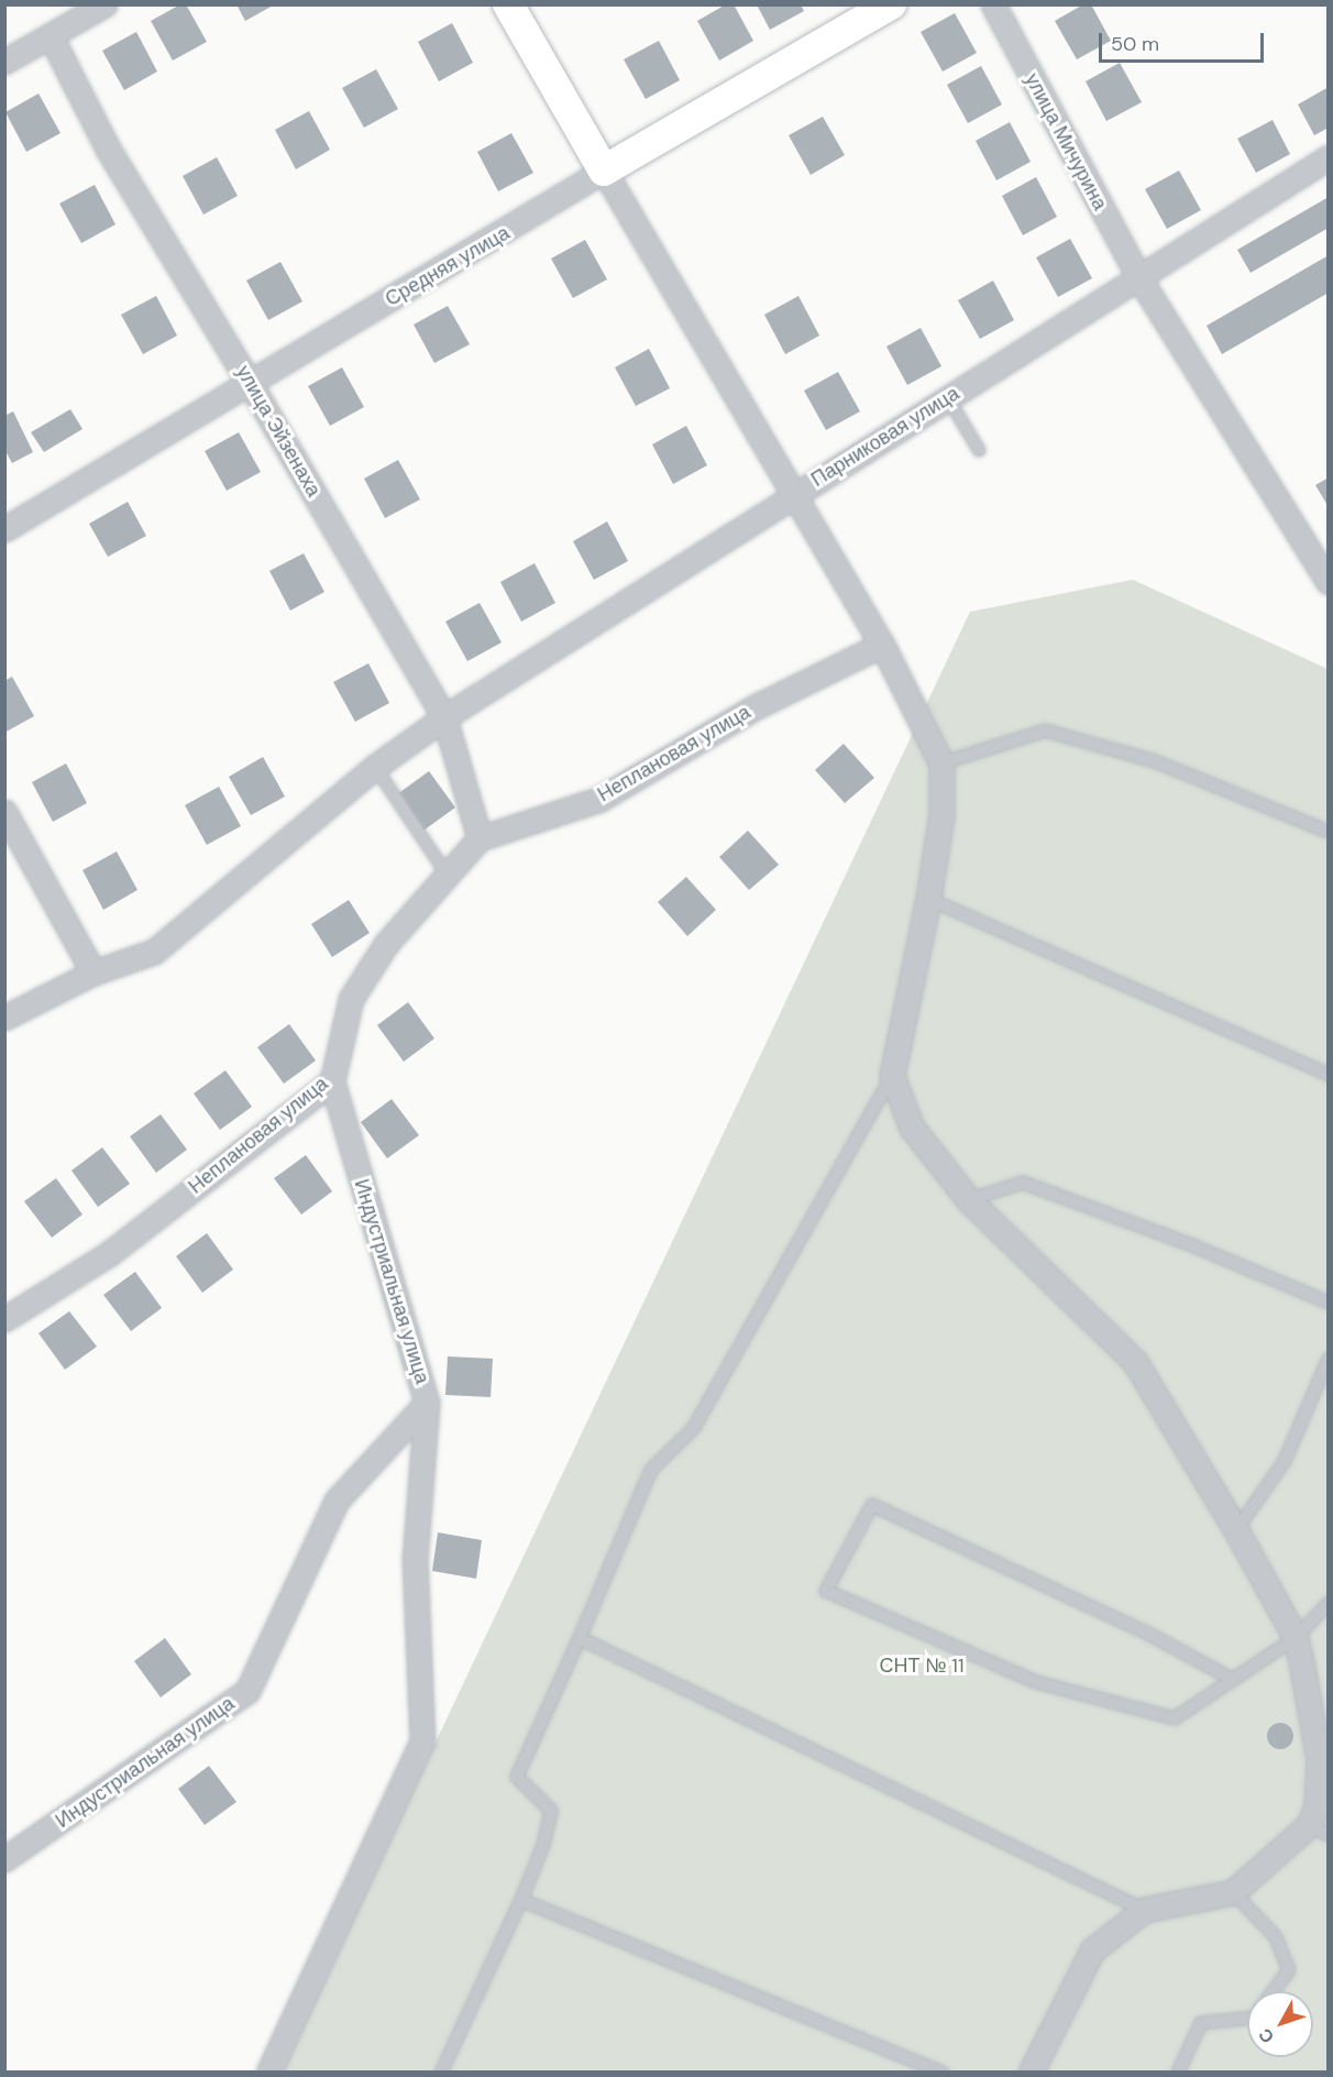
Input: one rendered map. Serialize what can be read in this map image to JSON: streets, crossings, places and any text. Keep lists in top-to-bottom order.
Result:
{
  "streets": {
    "main road": ["Средняя улица"],
    "street": [
      "улица Мичурина",
      "улица Эйзенаха",
      "Парниковая улица",
      "Неплановая улица",
      "Индустриальная улица"
    ]
  },
  "crossings": [
    ["улица Мичурина", "Парниковая улица"],
    ["Средняя улица", "улица Эйзенаха"],
    ["улица Эйзенаха", "Парниковая улица"],
    ["улица Эйзенаха", "Неплановая улица"],
    ["Неплановая улица", "Индустриальная улица"]
  ],
  "parks": ["СНТ № 11"],
  "scale_bar": "50 m",
  "north": "bottom left"
}
